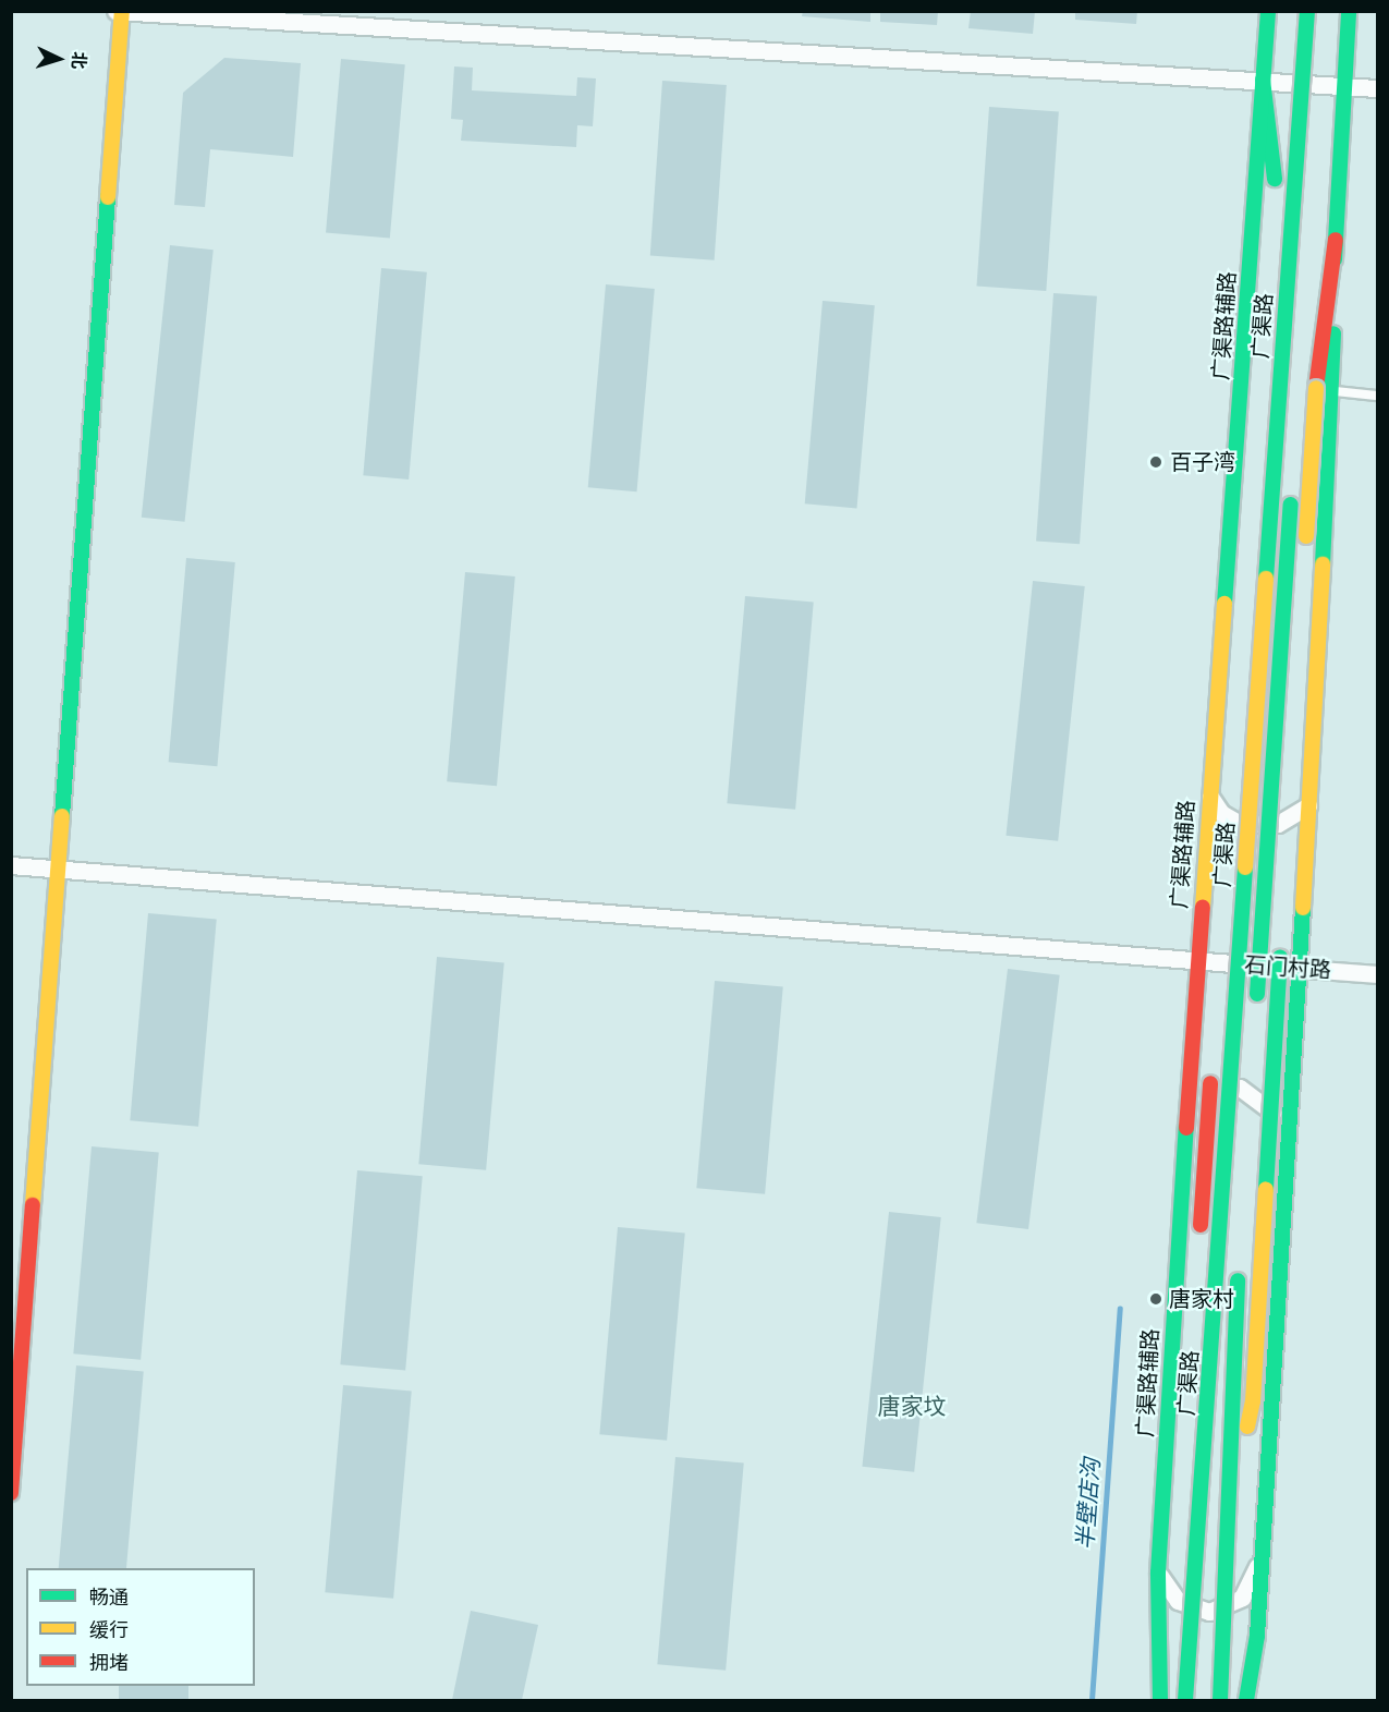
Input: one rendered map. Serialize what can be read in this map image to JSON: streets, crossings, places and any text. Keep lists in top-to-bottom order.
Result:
{
  "streets": {
    "main road": ["广渠路辅路", "广渠路"],
    "street": ["石门村路"]
  },
  "crossings": [
    ["广渠路辅路", "石门村路"]
  ],
  "districts": ["唐家坟"],
  "water": ["半壁店沟"],
  "places": ["百子湾", "唐家村"],
  "legend": ["畅通", "缓行", "拥堵"],
  "north": "right"
}
